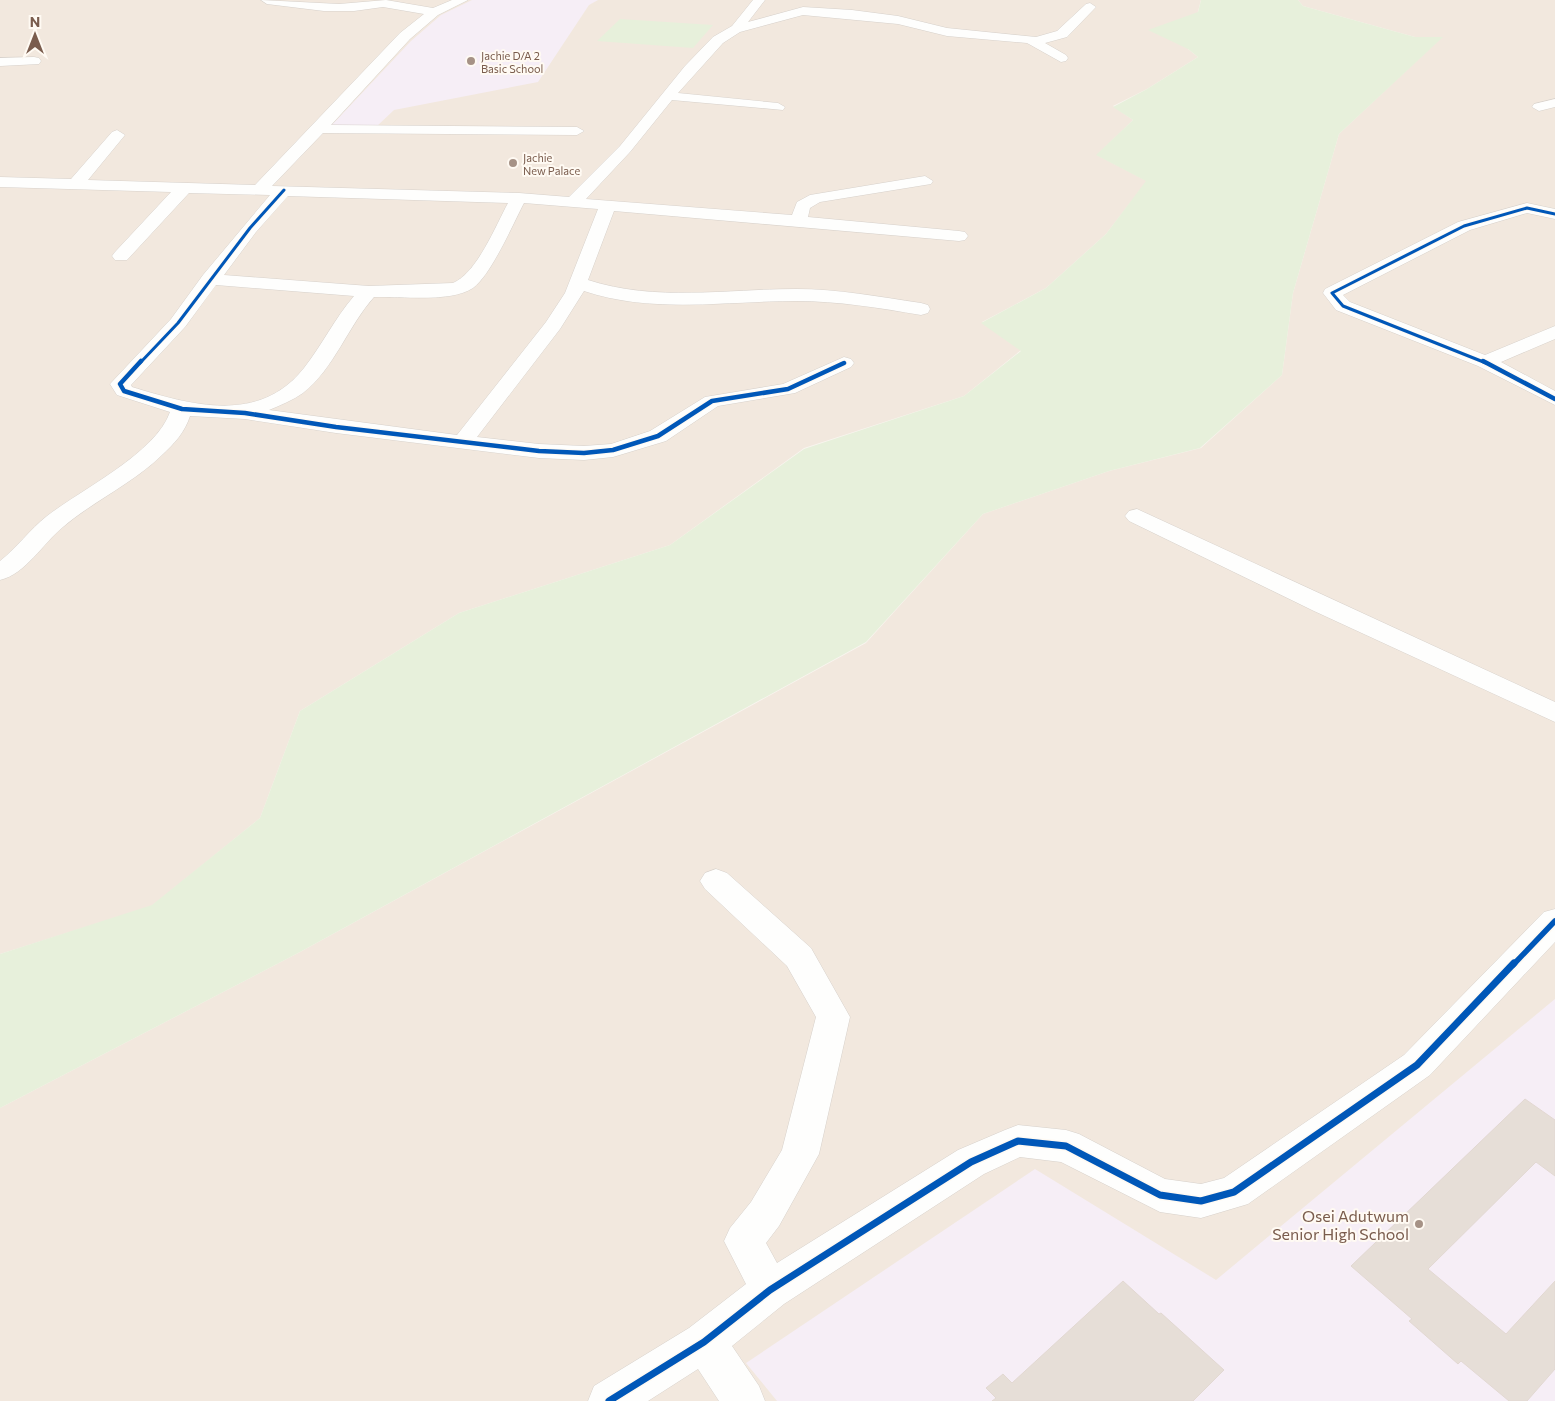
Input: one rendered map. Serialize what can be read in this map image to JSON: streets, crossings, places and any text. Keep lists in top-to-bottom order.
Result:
{
  "places": ["Jachie D/A 2 Basic School", "Jachie New Palace", "Osei Adutwum Senior High School"],
  "north": "top"
}
